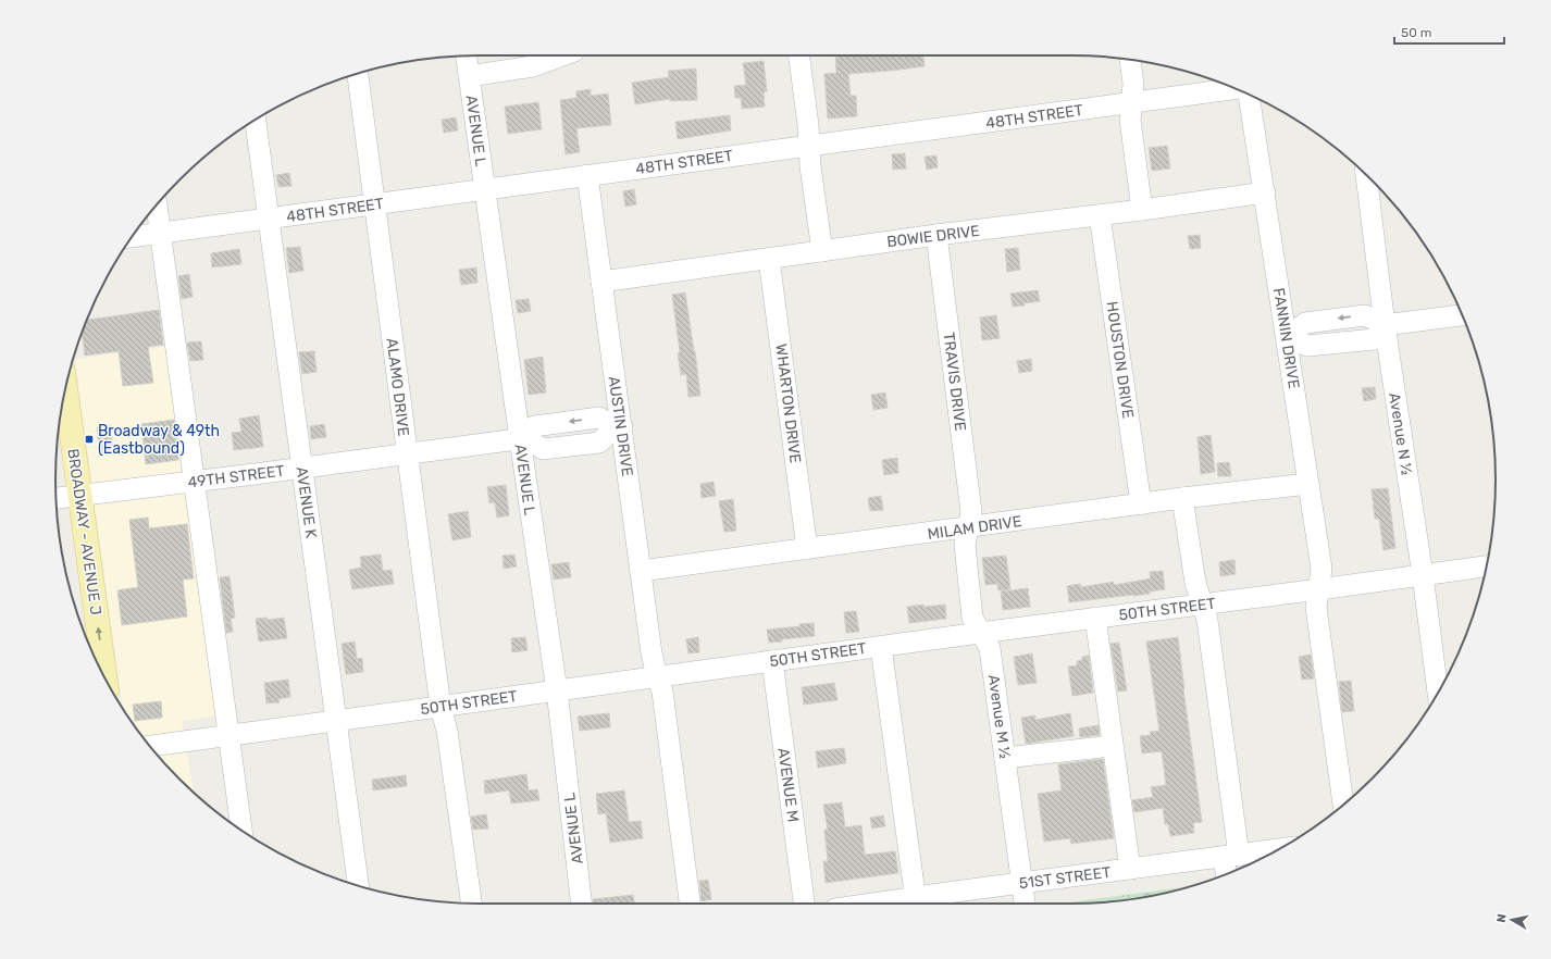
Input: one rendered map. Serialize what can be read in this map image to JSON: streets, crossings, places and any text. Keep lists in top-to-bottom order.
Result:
{
  "streets": {
    "main road": ["BROADWAY - AVENUE J"],
    "street": [
      "48TH STREET",
      "AVENUE L",
      "BOWIE DRIVE",
      "FANNIN DRIVE",
      "HOUSTON DRIVE",
      "TRAVIS DRIVE",
      "ALAMO DRIVE",
      "WHARTON DRIVE",
      "AUSTIN DRIVE",
      "Avenue N ½",
      "49TH STREET",
      "AVENUE K",
      "MILAM DRIVE",
      "50TH STREET",
      "Avenue M ½",
      "AVENUE M",
      "51ST STREET"
    ]
  },
  "crossings": [
    ["48TH STREET", "AVENUE L"],
    ["48TH STREET", "ALAMO DRIVE"],
    ["48TH STREET", "AUSTIN DRIVE"],
    ["48TH STREET", "AVENUE K"],
    ["AVENUE L", "49TH STREET"],
    ["AVENUE L", "50TH STREET"],
    ["BOWIE DRIVE", "FANNIN DRIVE"],
    ["BOWIE DRIVE", "HOUSTON DRIVE"],
    ["BOWIE DRIVE", "TRAVIS DRIVE"],
    ["BOWIE DRIVE", "WHARTON DRIVE"],
    ["BOWIE DRIVE", "AUSTIN DRIVE"],
    ["FANNIN DRIVE", "MILAM DRIVE"],
    ["FANNIN DRIVE", "50TH STREET"],
    ["HOUSTON DRIVE", "MILAM DRIVE"],
    ["TRAVIS DRIVE", "MILAM DRIVE"],
    ["TRAVIS DRIVE", "Avenue M ½"],
    ["ALAMO DRIVE", "49TH STREET"],
    ["ALAMO DRIVE", "50TH STREET"],
    ["WHARTON DRIVE", "MILAM DRIVE"],
    ["AUSTIN DRIVE", "MILAM DRIVE"],
    ["AUSTIN DRIVE", "50TH STREET"],
    ["Avenue N ½", "50TH STREET"],
    ["49TH STREET", "AVENUE K"],
    ["49TH STREET", "BROADWAY - AVENUE J"],
    ["AVENUE K", "50TH STREET"],
    ["MILAM DRIVE", "Avenue M ½"],
    ["50TH STREET", "Avenue M ½"],
    ["50TH STREET", "AVENUE M"],
    ["Avenue M ½", "51ST STREET"]
  ],
  "one_way": ["BROADWAY - AVENUE J"],
  "places": {
    "transit": ["Broadway & 49th (Eastbound)"]
  },
  "scale_bar": "50 m",
  "north": "left"
}
